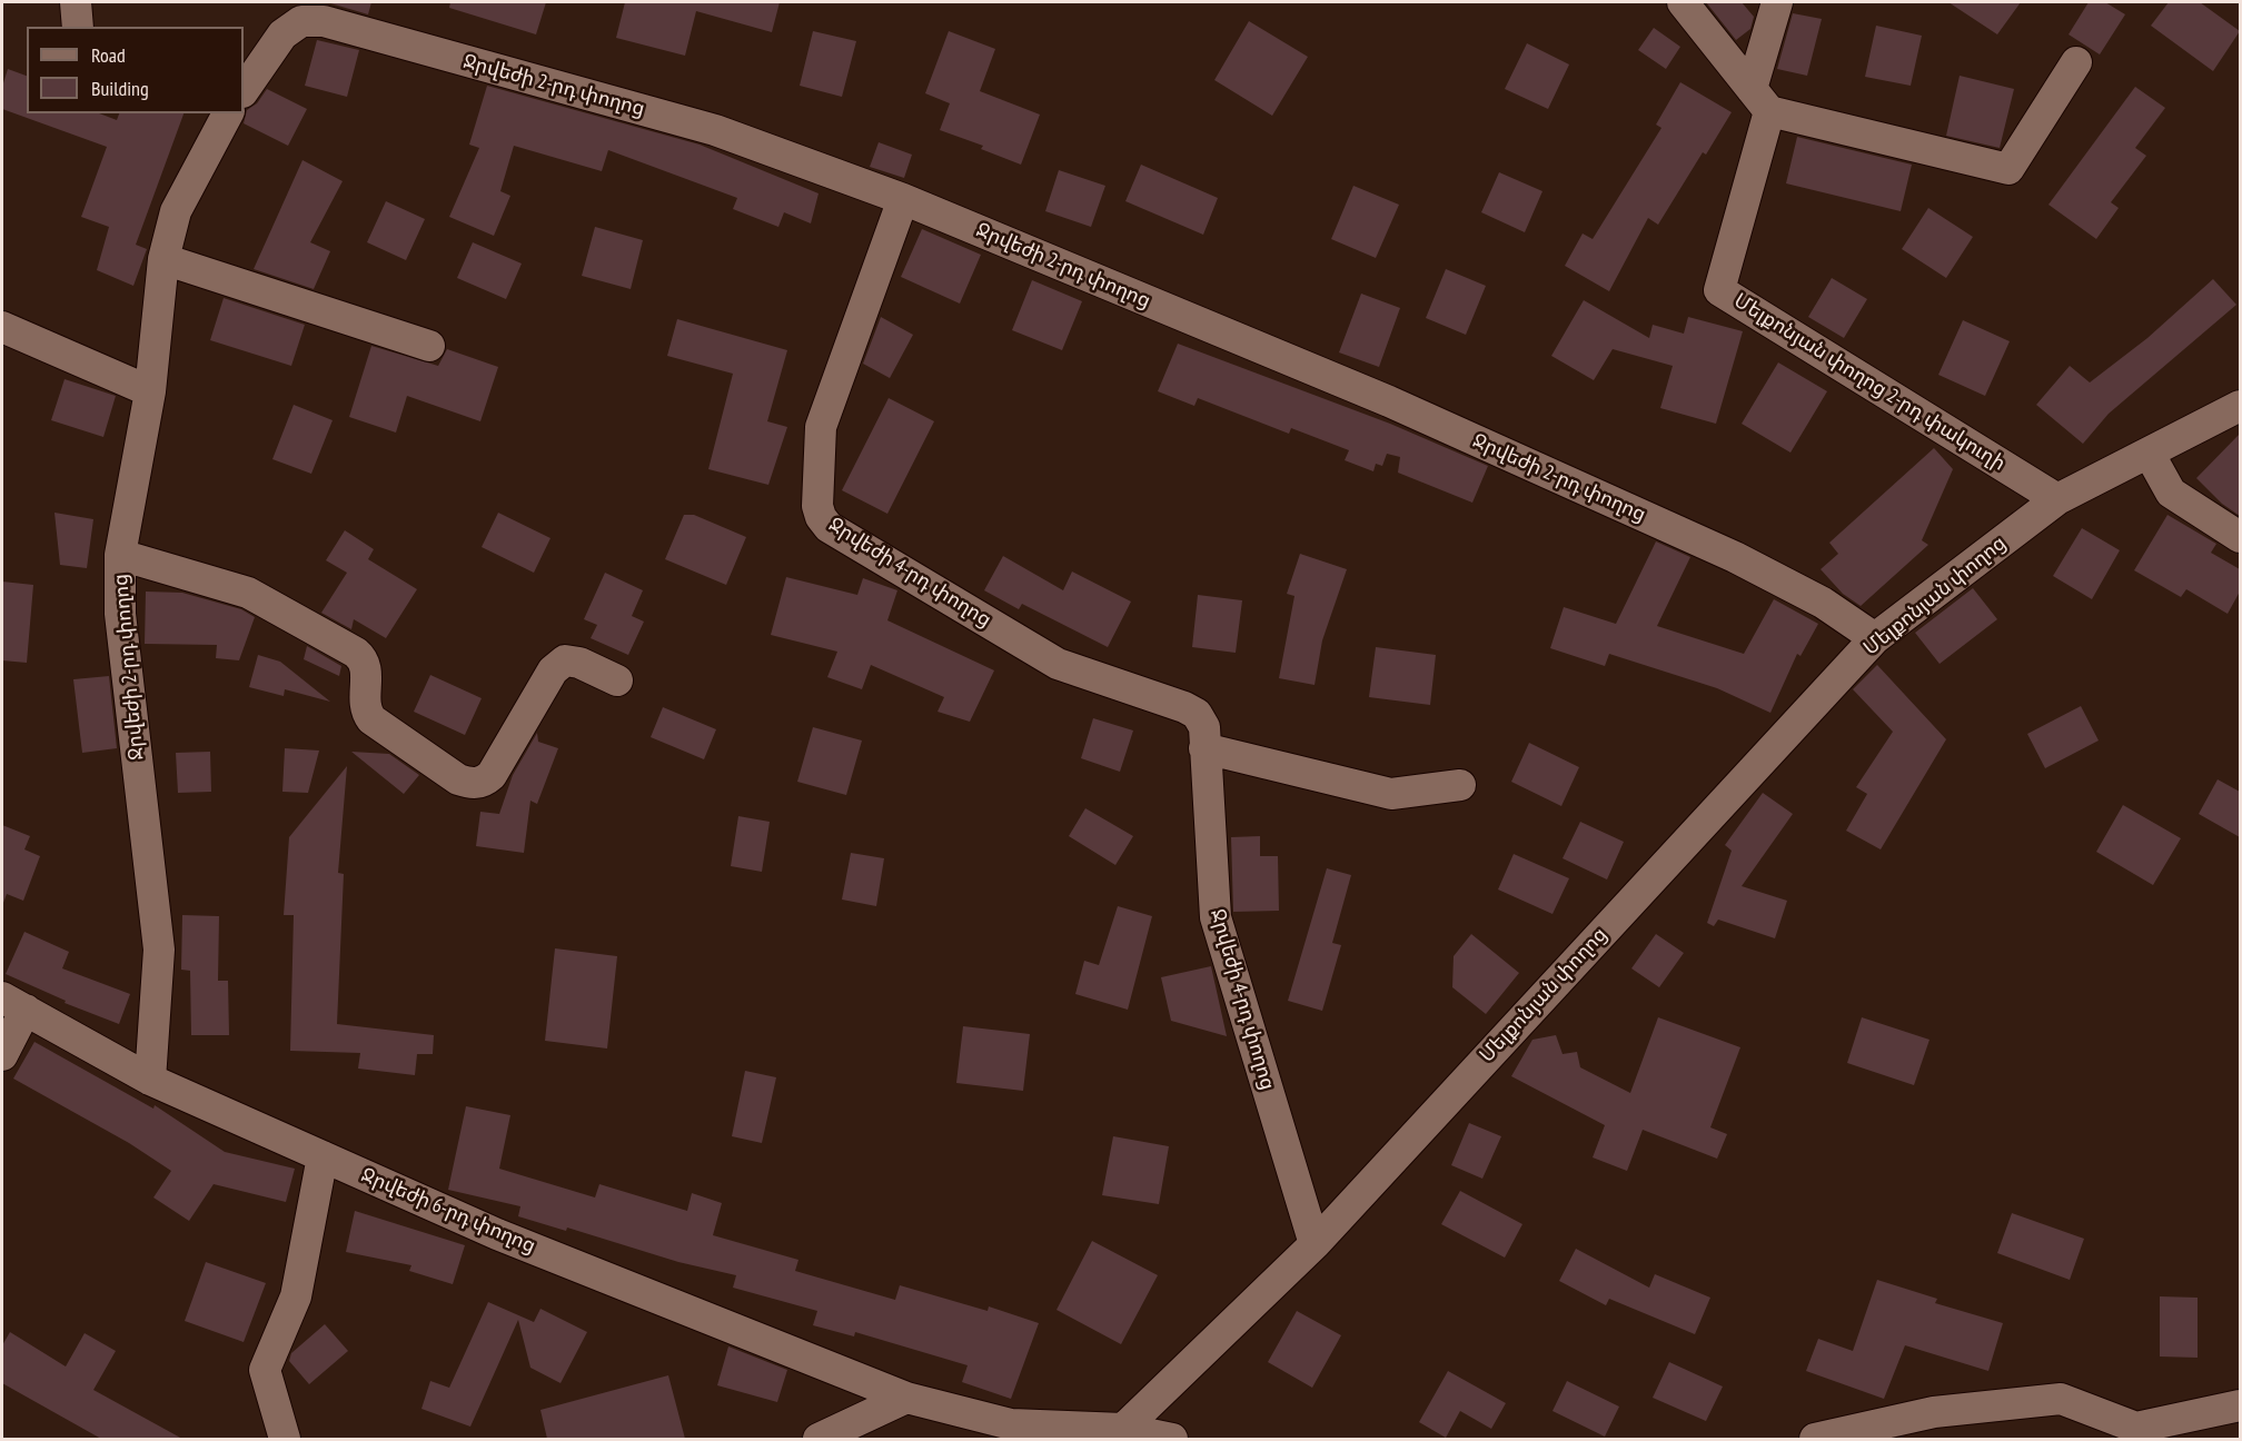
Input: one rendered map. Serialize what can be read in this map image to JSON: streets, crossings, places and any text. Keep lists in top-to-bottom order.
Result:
{
  "streets": {
    "street": [
      "Ջրվեժի 2-րդ փողոց",
      "Մելքոնյան փողոց 2-րդ փակուղի",
      "Ջրվեժի 4-րդ փողոց",
      "Մելքոնյան փողոց",
      "Ջրվեժի 6-րդ փողոց"
    ]
  },
  "crossings": [
    ["Ջրվեժի 2-րդ փողոց", "Ջրվեժի 4-րդ փողոց"],
    ["Ջրվեժի 2-րդ փողոց", "Մելքոնյան փողոց"],
    ["Ջրվեժի 2-րդ փողոց", "Ջրվեժի 6-րդ փողոց"],
    ["Մելքոնյան փողոց 2-րդ փակուղի", "Մելքոնյան փողոց"],
    ["Ջրվեժի 4-րդ փողոց", "Մելքոնյան փողոց"]
  ],
  "legend": ["Road", "Building"]
}
